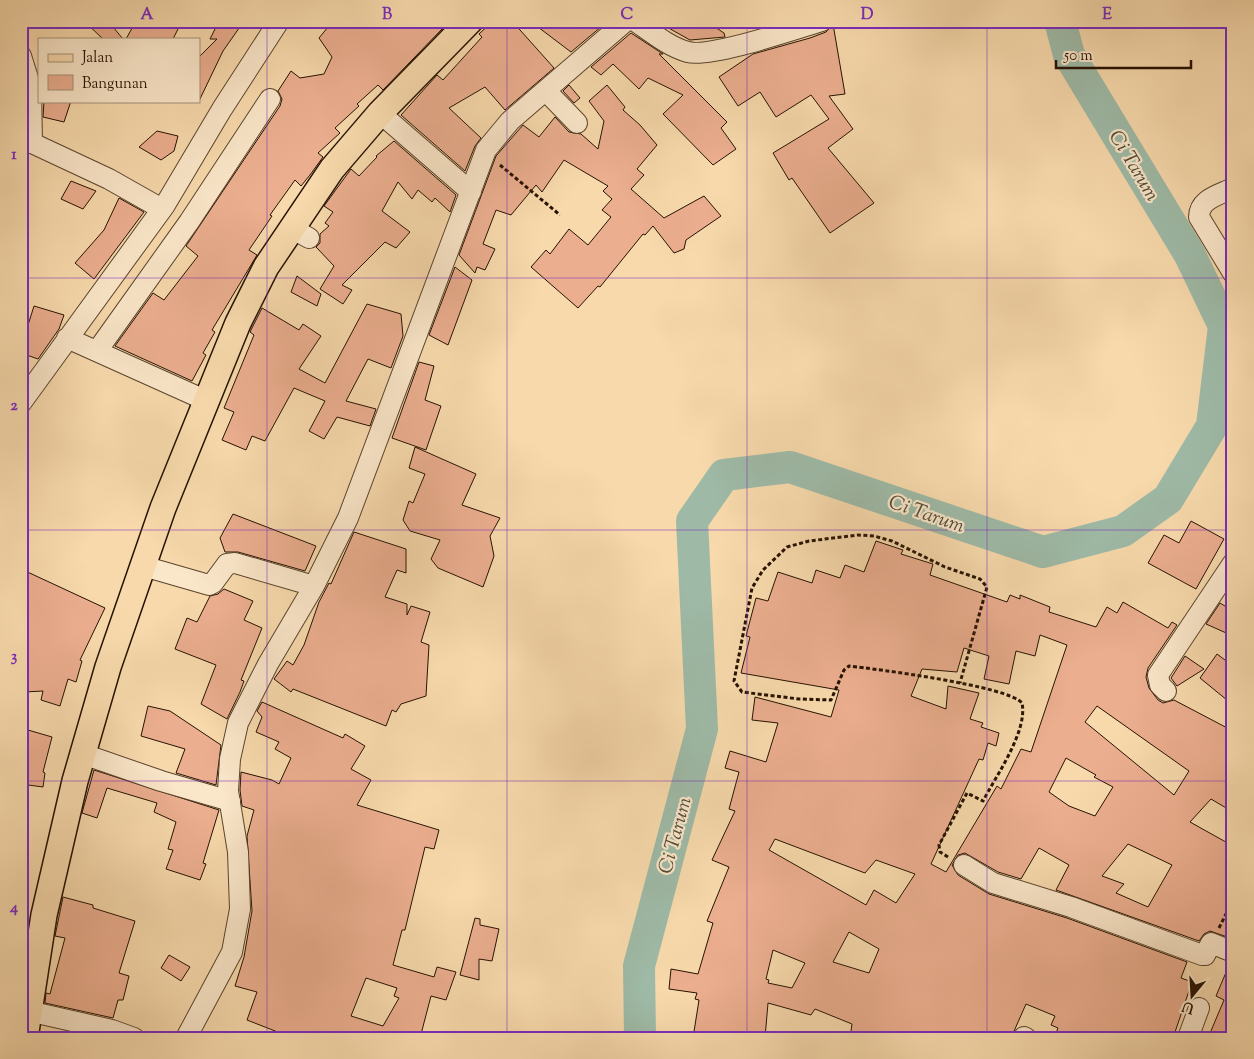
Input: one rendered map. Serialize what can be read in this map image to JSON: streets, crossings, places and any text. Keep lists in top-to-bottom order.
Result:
{
  "water": ["Ci Tarum"],
  "legend": ["Jalan", "Bangunan"],
  "scale_bar": "50 m",
  "north": "bottom",
  "grid": {
    "columns": [
      "A",
      "B",
      "C",
      "D",
      "E"
    ],
    "rows": [
      "1",
      "2",
      "3",
      "4"
    ]
  }
}
